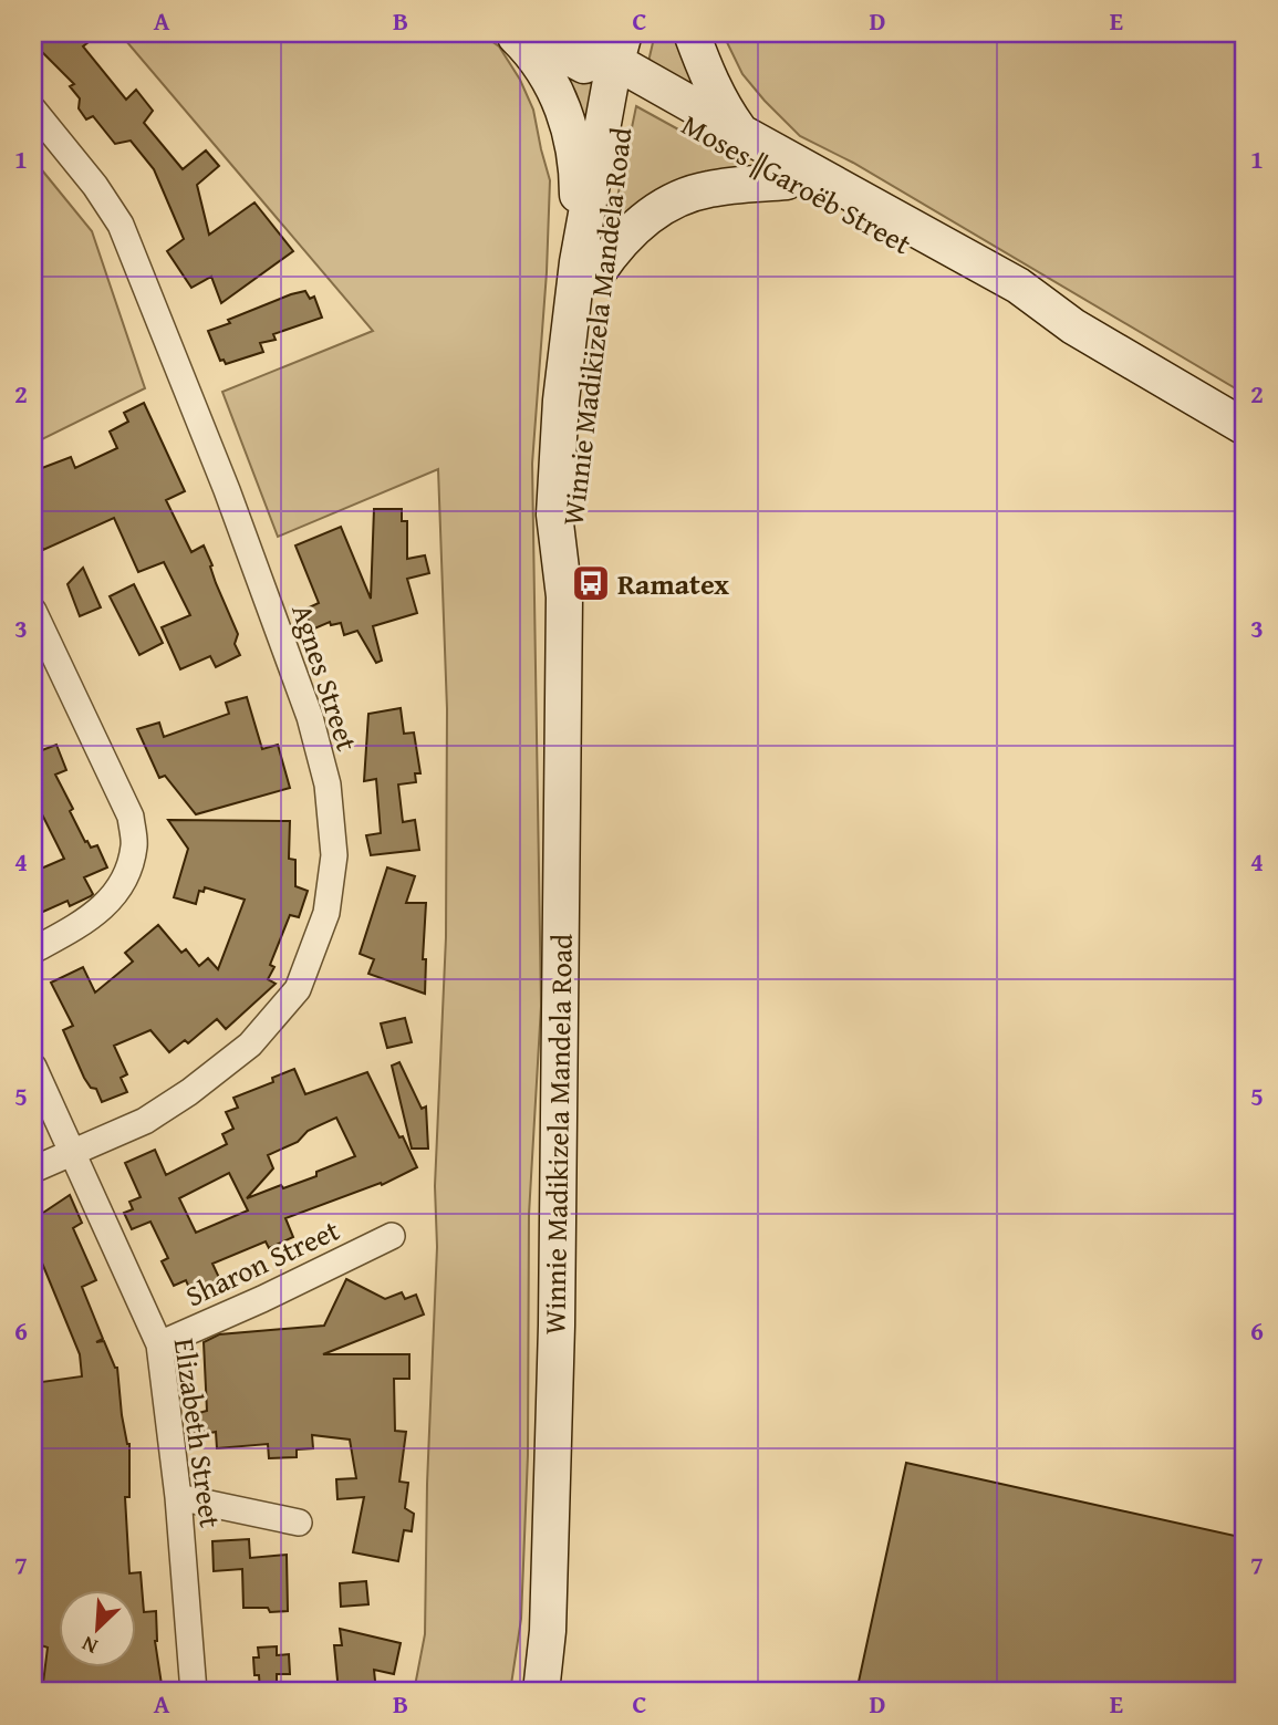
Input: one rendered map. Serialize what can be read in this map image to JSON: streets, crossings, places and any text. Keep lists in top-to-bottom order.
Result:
{
  "streets": {
    "main road": ["Moses ǁGaroëb Street", "Winnie Madikizela Mandela Road"],
    "street": ["Agnes Street", "Sharon Street", "Elizabeth Street"]
  },
  "crossings": [
    ["Moses ǁGaroëb Street", "Winnie Madikizela Mandela Road"],
    ["Agnes Street", "Elizabeth Street"],
    ["Sharon Street", "Elizabeth Street"]
  ],
  "places": {
    "bus stop": ["Ramatex"]
  },
  "north": "bottom left",
  "grid": {
    "columns": [
      "A",
      "B",
      "C",
      "D",
      "E"
    ],
    "rows": [
      "1",
      "2",
      "3",
      "4",
      "5",
      "6",
      "7"
    ]
  }
}
